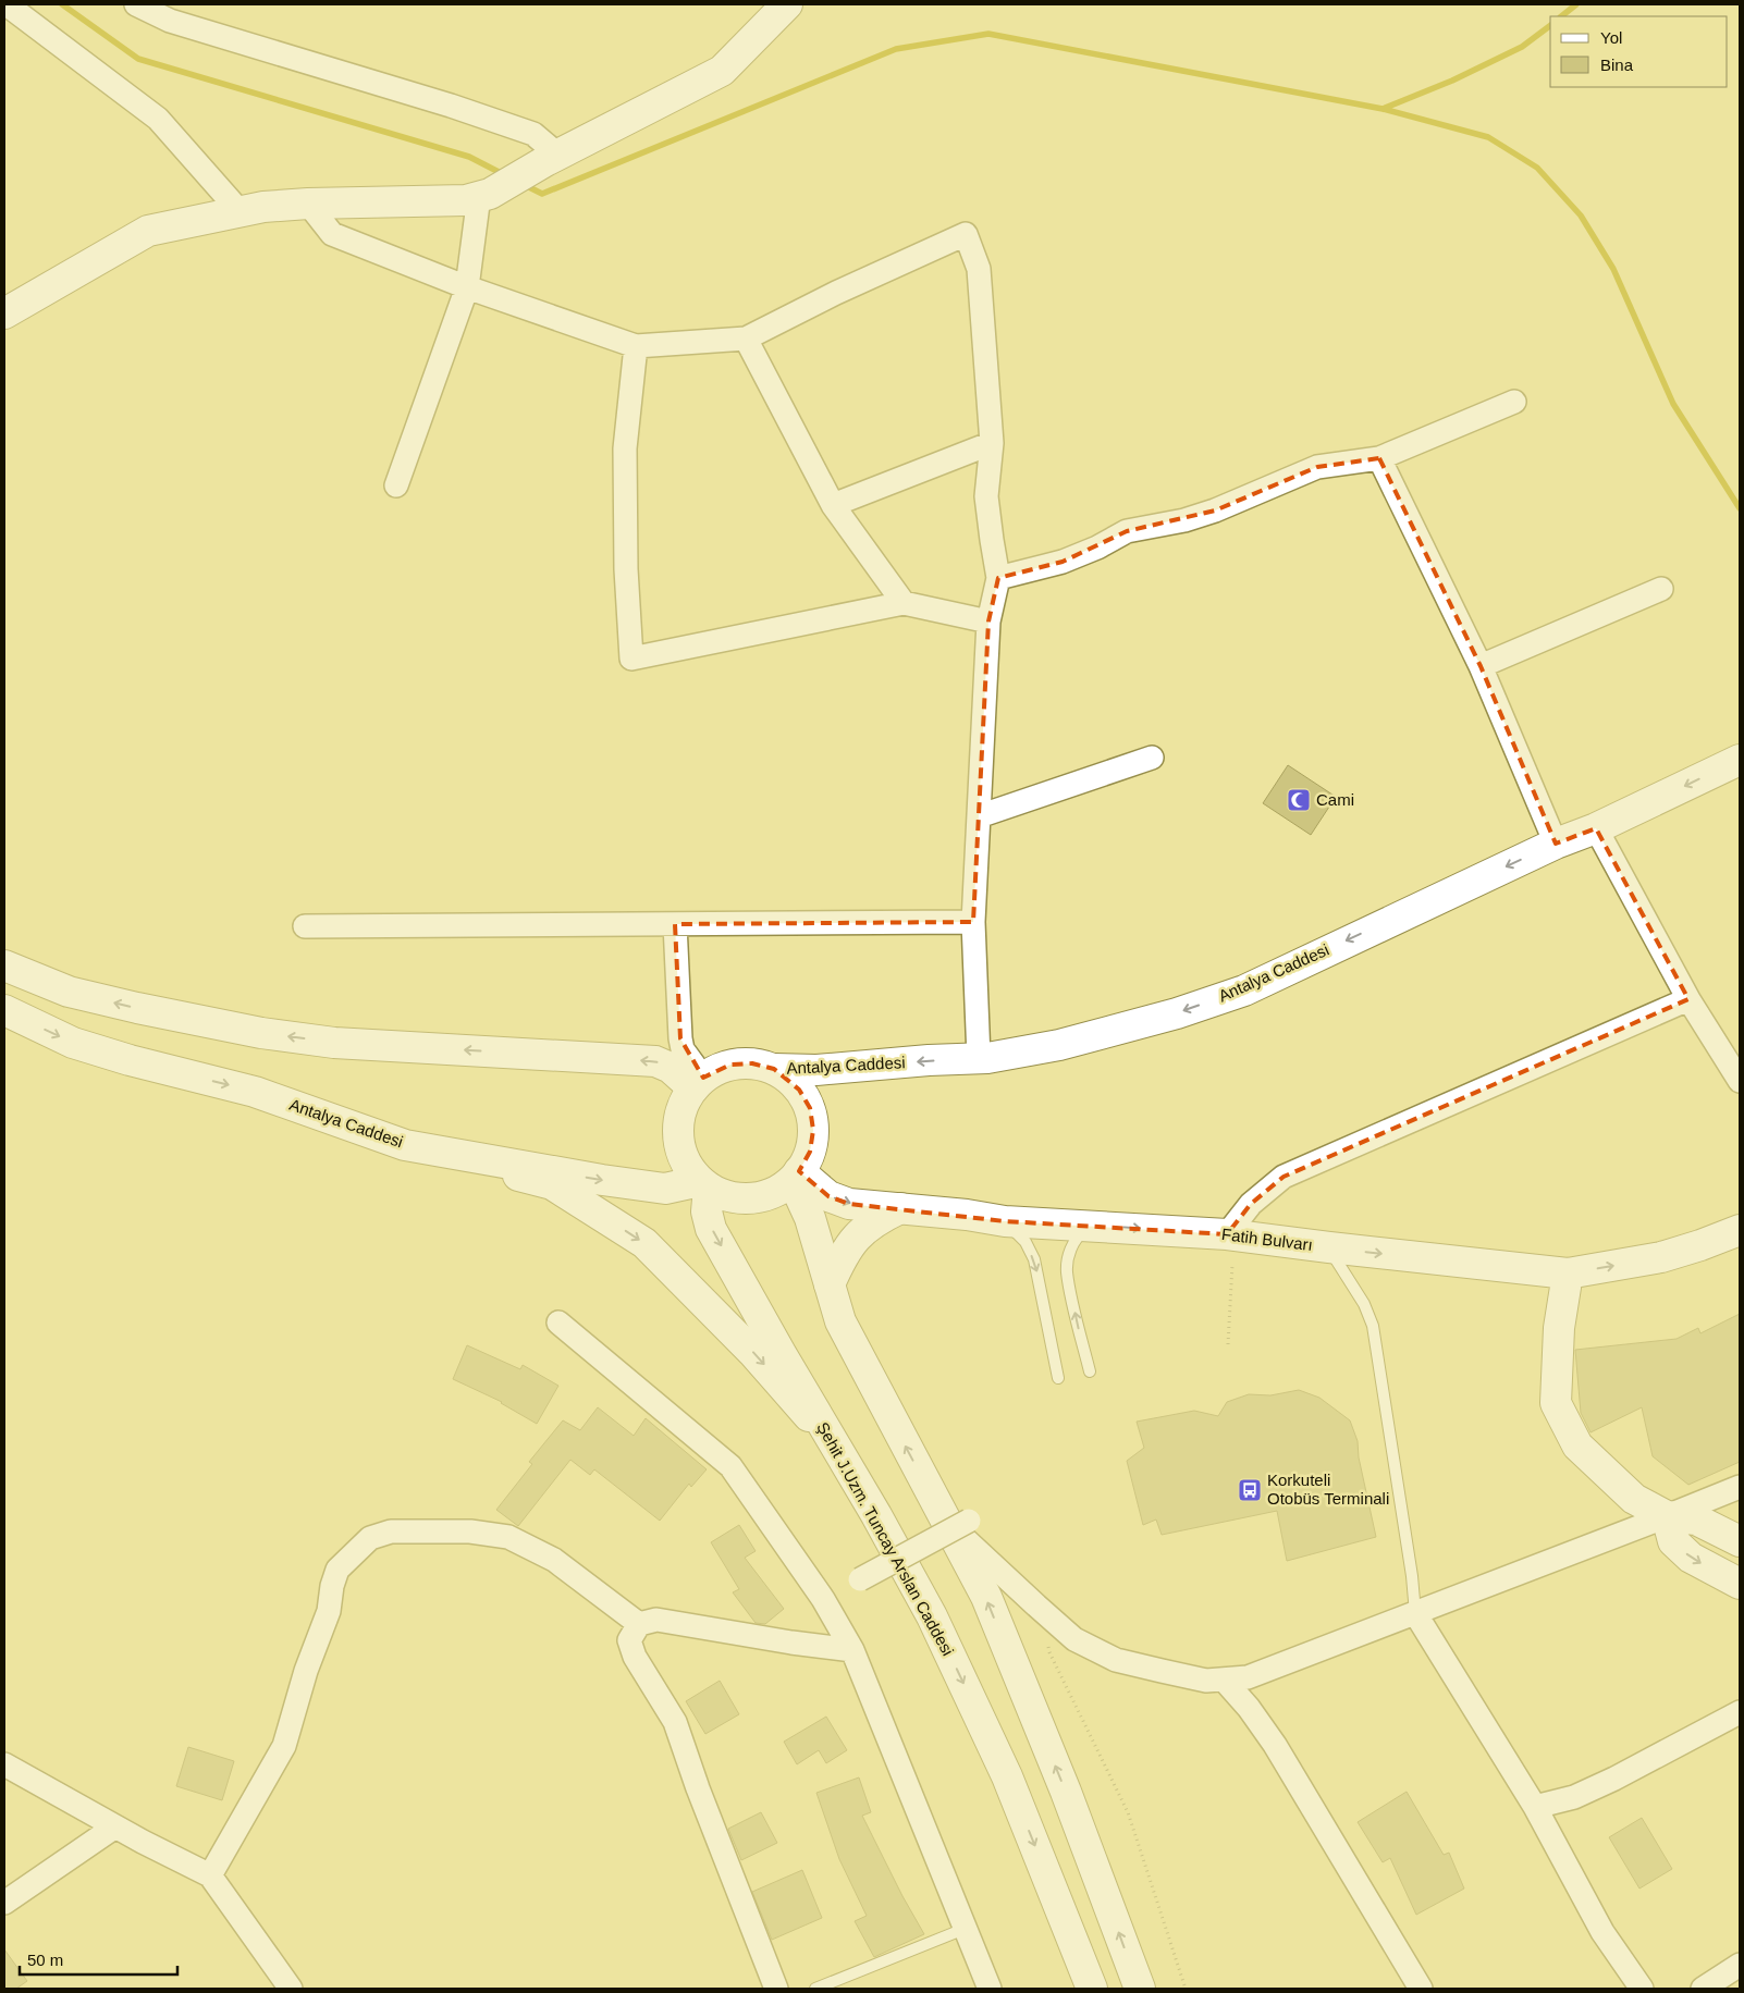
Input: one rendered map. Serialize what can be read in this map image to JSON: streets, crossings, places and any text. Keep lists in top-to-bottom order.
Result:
{
  "streets": {
    "main road": ["Antalya Caddesi", "Fatih Bulvarı", "Şehit J.Uzm. Tuncay Arslan Caddesi"]
  },
  "crossings": [
    ["Antalya Caddesi", "Fatih Bulvarı"],
    ["Antalya Caddesi", "Şehit J.Uzm. Tuncay Arslan Caddesi"],
    ["Fatih Bulvarı", "Şehit J.Uzm. Tuncay Arslan Caddesi"]
  ],
  "one_way": ["Fatih Bulvarı"],
  "places": {
    "mosque": ["Cami"],
    "bus stop": ["Korkuteli Otobüs Terminali"]
  },
  "legend": ["Yol", "Bina"],
  "scale_bar": "50 m"
}
